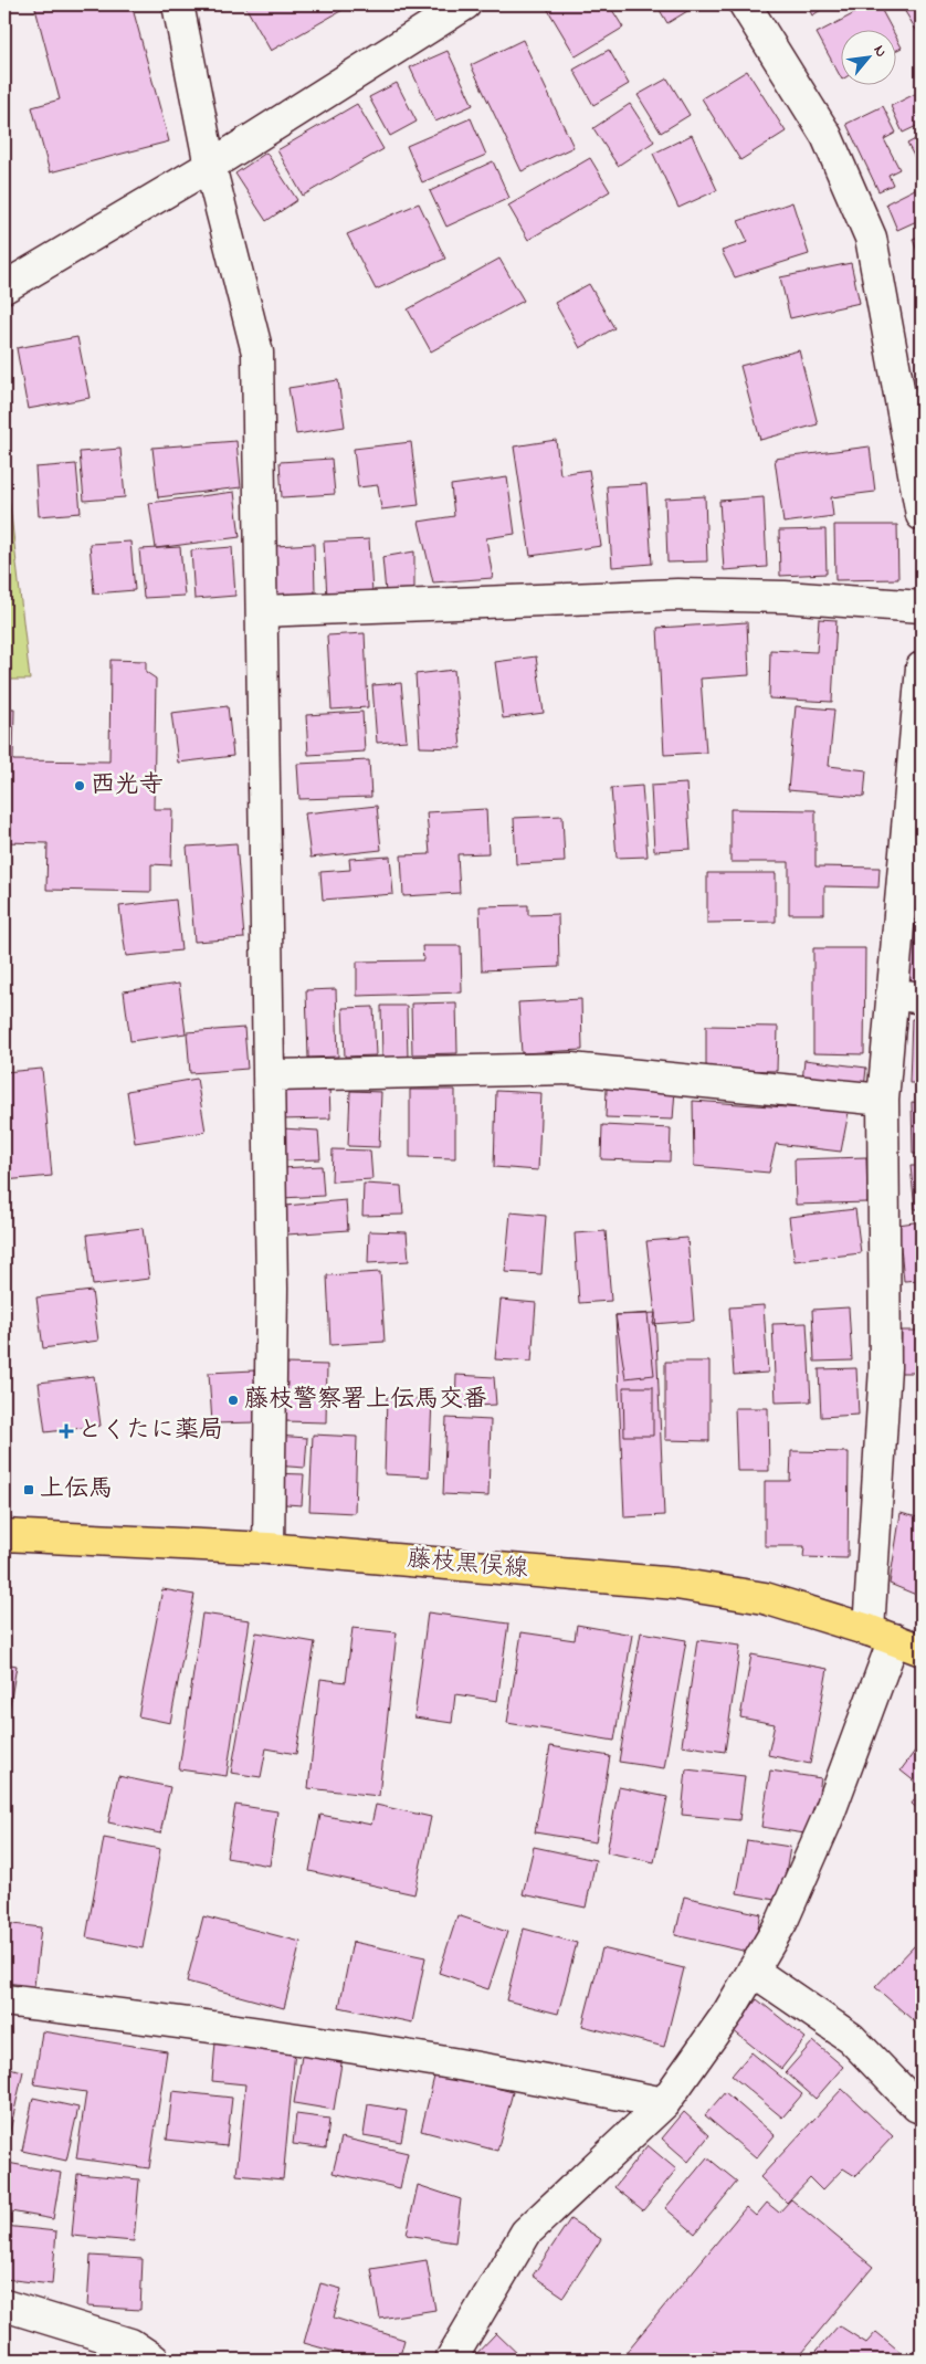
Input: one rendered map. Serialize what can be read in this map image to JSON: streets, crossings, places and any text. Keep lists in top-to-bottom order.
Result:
{
  "streets": {
    "main road": ["藤枝黒俣線"]
  },
  "places": {
    "other": ["西光寺", "藤枝警察署上伝馬交番"],
    "health": ["とくたに薬局"],
    "transit": ["上伝馬"]
  },
  "north": "top right"
}
